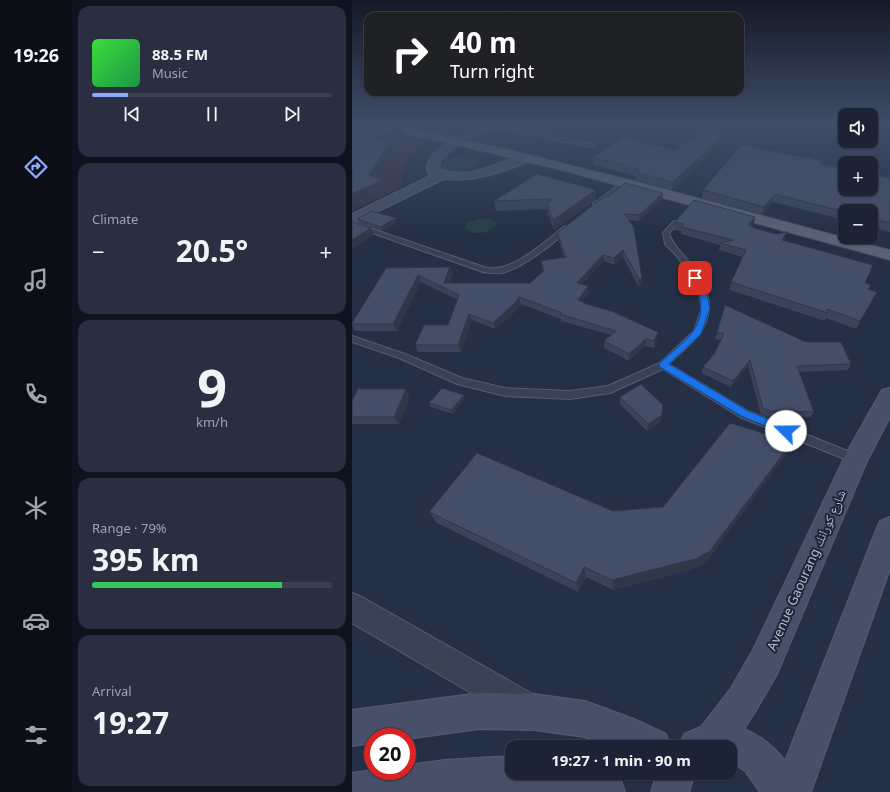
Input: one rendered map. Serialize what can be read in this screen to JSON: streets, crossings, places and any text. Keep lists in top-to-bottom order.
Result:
{
  "streets": {
    "street": ["Avenue Gaourang شارع كورانك"]
  },
  "page": {
    "tabs": "19:26",
    "turn": ["40 m", "Turn right"],
    "song": ["88.5 FM", "Music"],
    "map_buttons": ["+", "−"],
    "tile": [
      "Climate",
      ["9", "km/h"],
      ["Range · 79%", "395 km"],
      ["Arrival", "19:27"]
    ],
    "heat": ["−", "20.5°", "+"],
    "limit": "20",
    "trip": "19:27 · 1 min · 90 m"
  }
}
